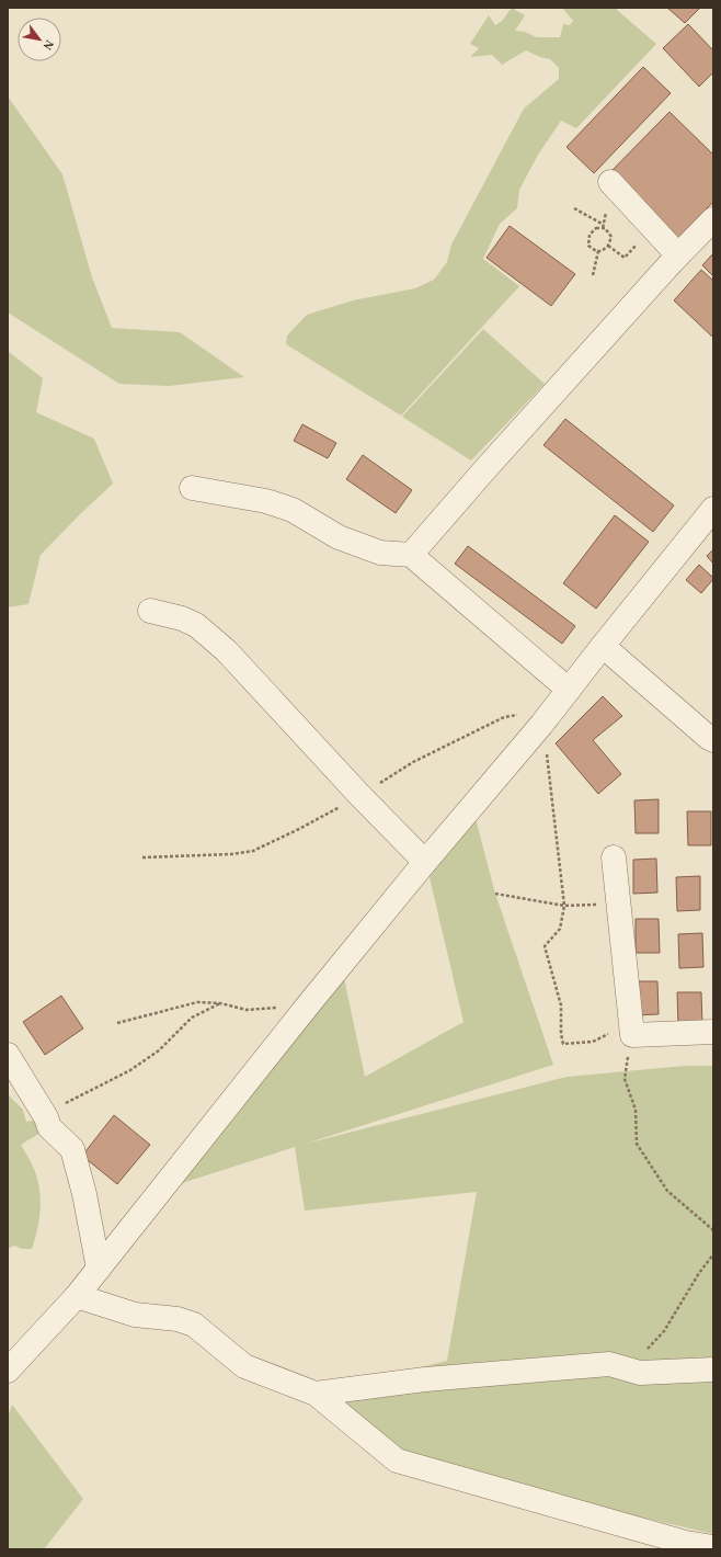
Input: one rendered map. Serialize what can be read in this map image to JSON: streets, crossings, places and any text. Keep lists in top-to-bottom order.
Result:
{
  "north": "bottom right"
}
